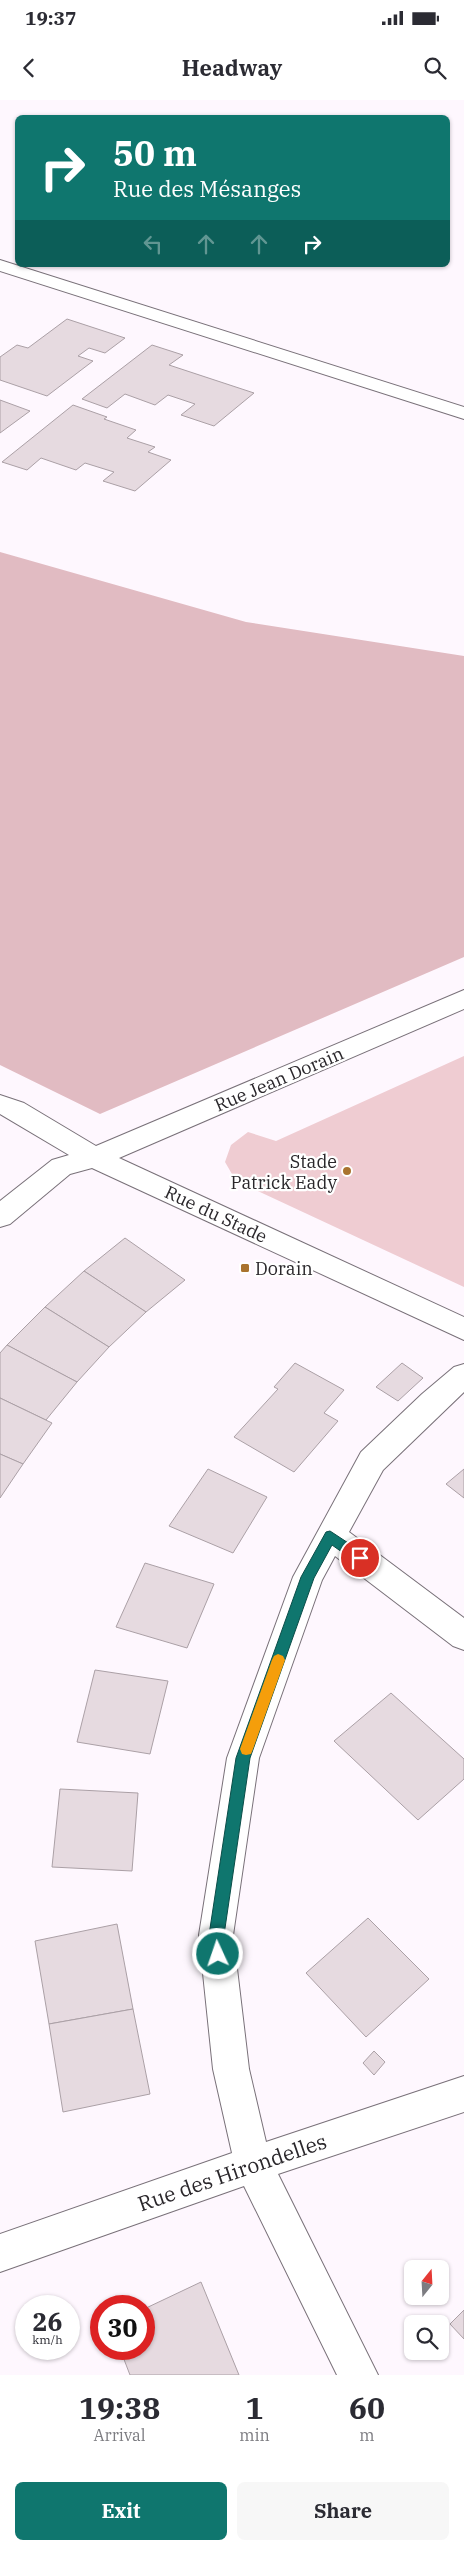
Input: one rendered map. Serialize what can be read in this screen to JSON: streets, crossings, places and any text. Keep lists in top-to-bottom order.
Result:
{
  "streets": {
    "street": ["Rue Jean Dorain", "Rue du Stade", "Rue des Hirondelles"]
  },
  "crossings": [
    ["Rue Jean Dorain", "Rue du Stade"]
  ],
  "places": {
    "other": ["Stade Patrick Eady"],
    "transit": ["Dorain"]
  },
  "north": "top",
  "page": {
    "status": "19:37",
    "header": "Headway",
    "turn": ["50 m", "Rue des Mésanges"],
    "speed": "26 km/h",
    "limit": "30",
    "eta": [
      "19:38",
      "Arrival",
      "1",
      "min",
      "60",
      "m"
    ],
    "buttons": ["Exit", "Share"]
  }
}
